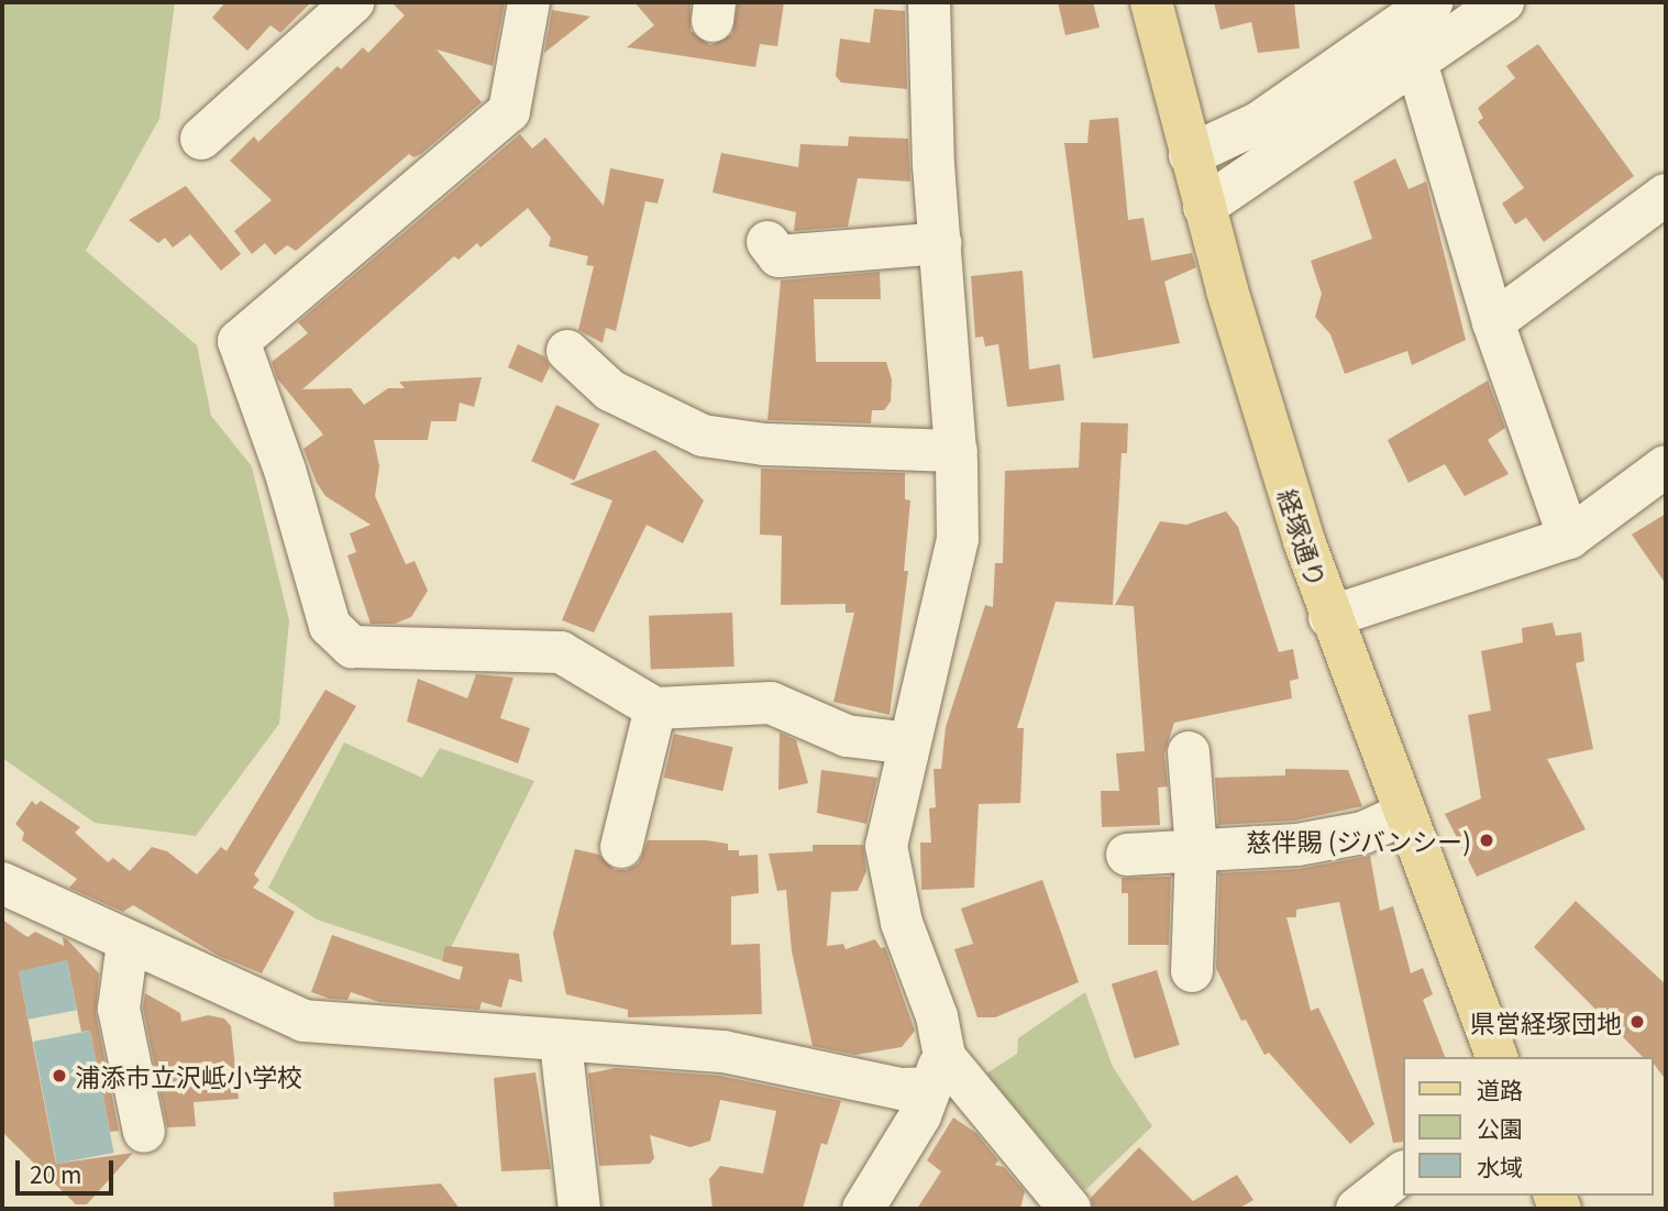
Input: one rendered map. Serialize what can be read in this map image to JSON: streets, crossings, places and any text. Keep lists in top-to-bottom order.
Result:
{
  "streets": {
    "main road": ["経塚通り"]
  },
  "places": ["慈伴賜 (ジバンシー)", "県営経塚団地", "浦添市立沢岻小学校"],
  "legend": ["道路", "公園", "水域"],
  "scale_bar": "20 m"
}
